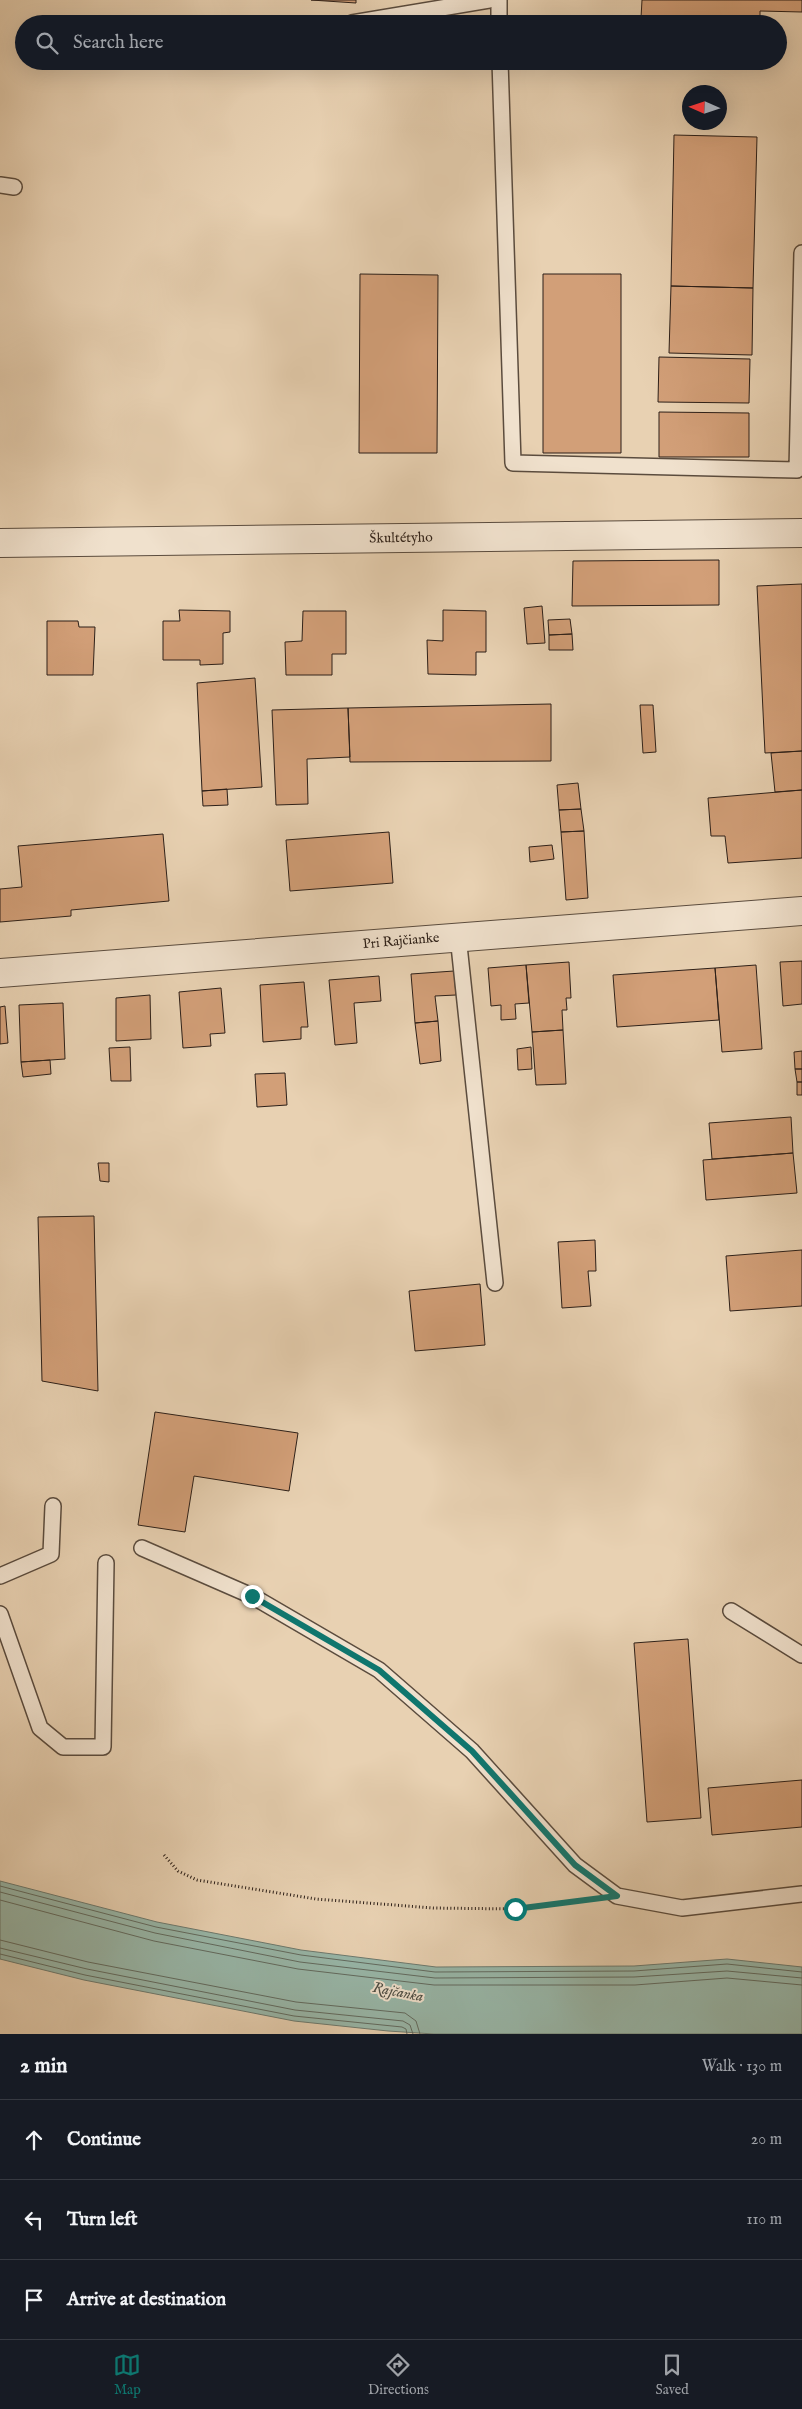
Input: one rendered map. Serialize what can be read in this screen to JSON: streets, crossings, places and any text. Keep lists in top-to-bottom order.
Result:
{
  "streets": {
    "street": ["Škultétyho", "Pri Rajčianke"]
  },
  "water": ["Rajčanka"],
  "north": "left",
  "page": {
    "search": "Search here",
    "heading": ["2 min", "Walk · 130 m"],
    "list": [
      ["Continue", "20 m"],
      ["Turn left", "110 m"],
      "Arrive at destination"
    ],
    "nav": ["Map", "Directions", "Saved"]
  }
}
